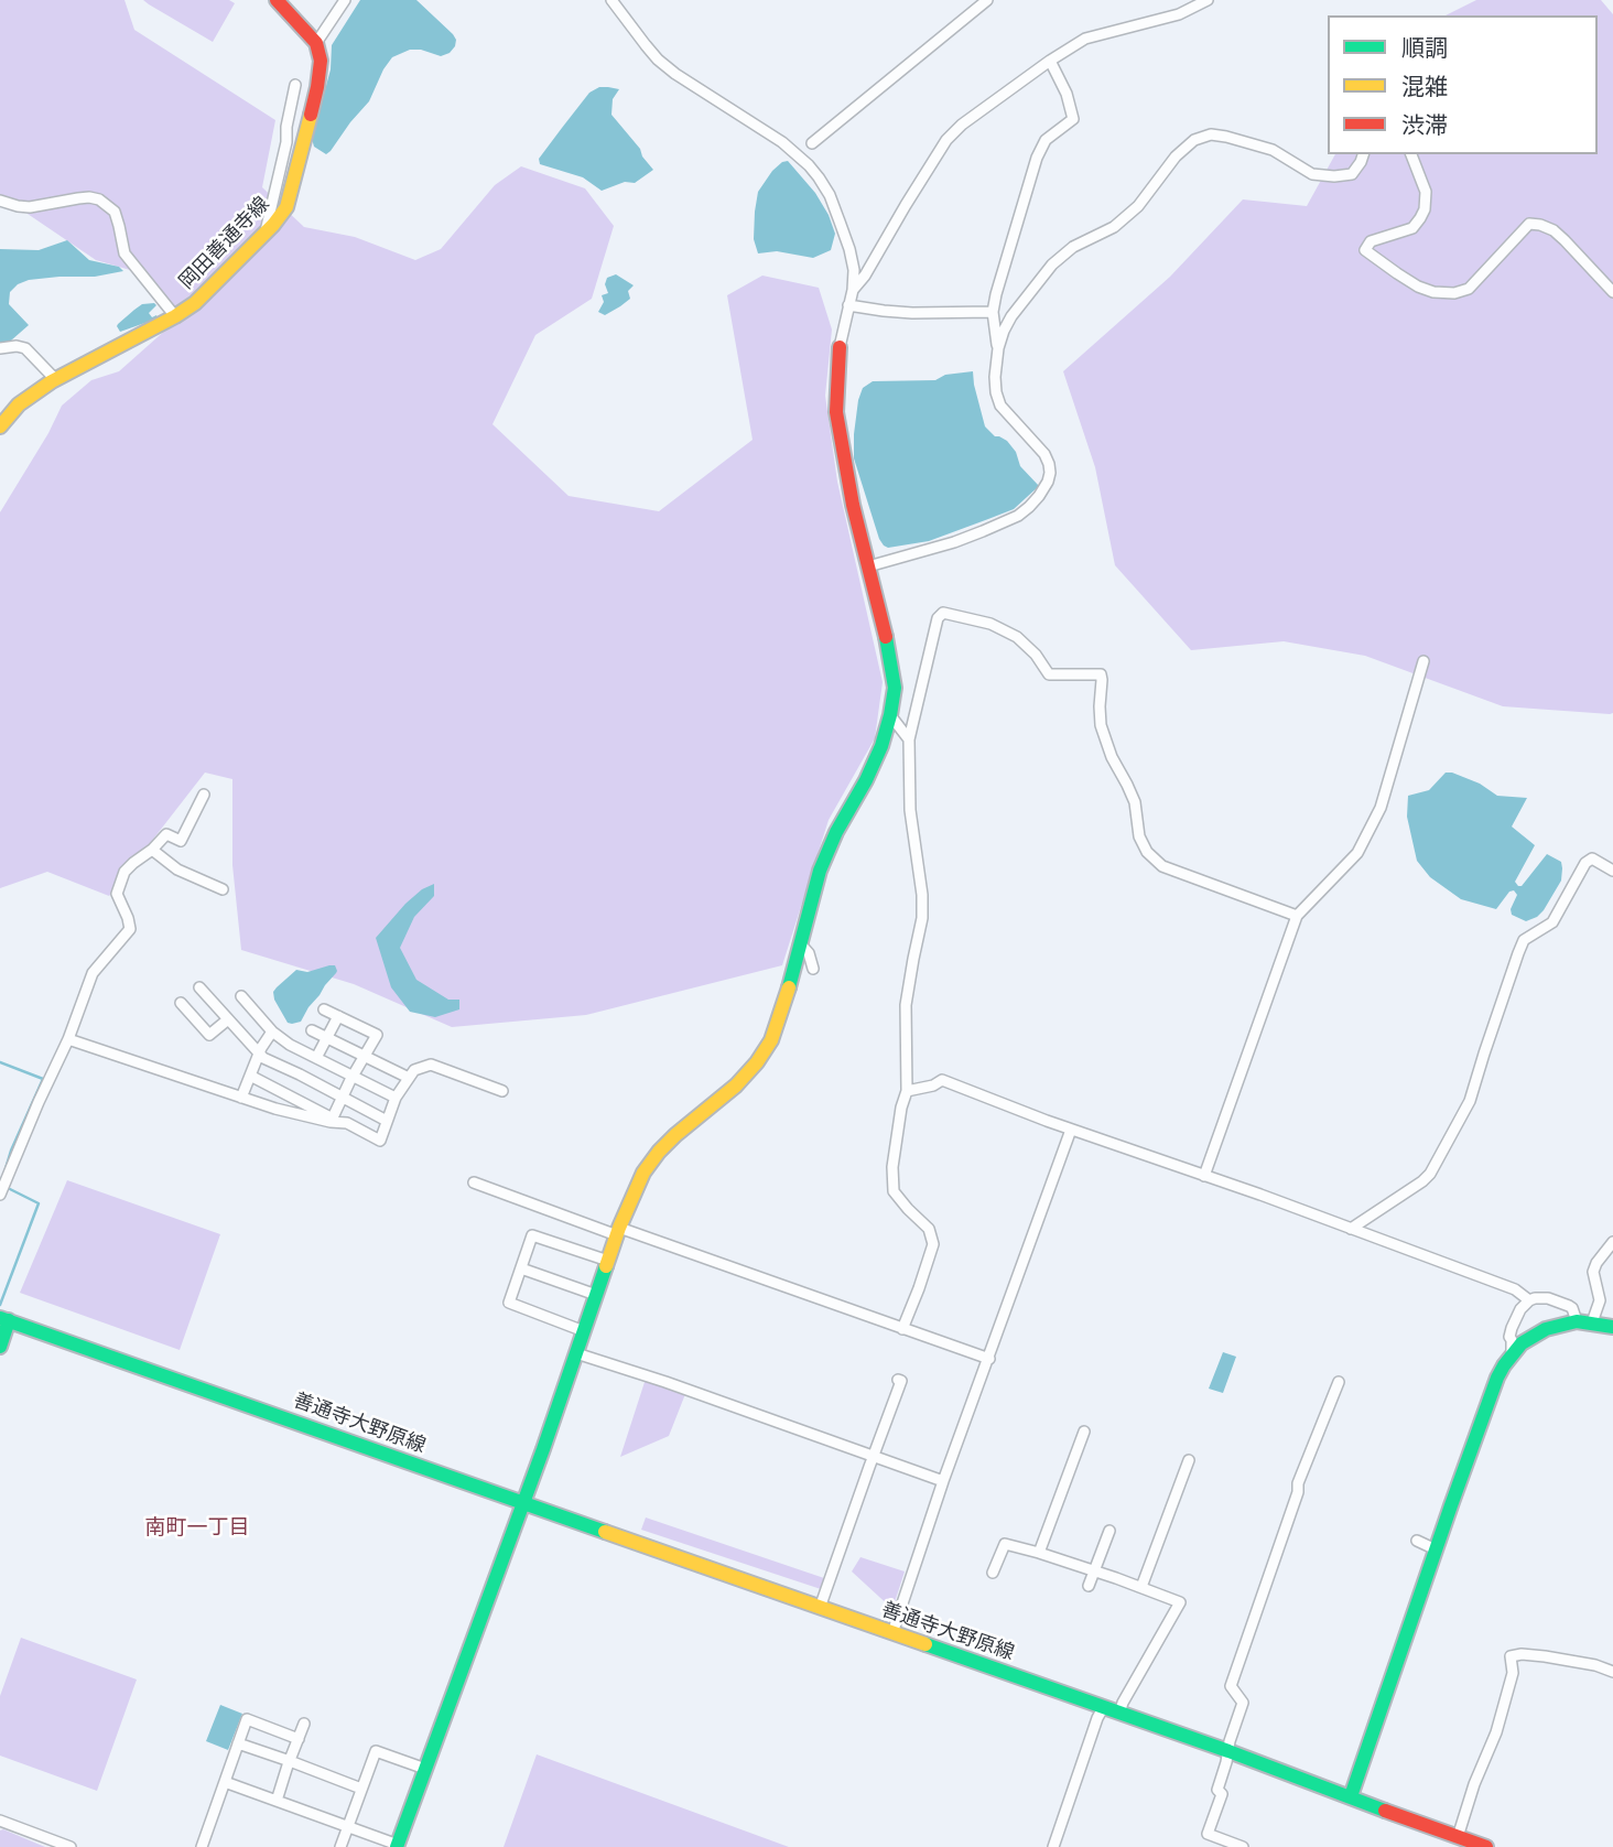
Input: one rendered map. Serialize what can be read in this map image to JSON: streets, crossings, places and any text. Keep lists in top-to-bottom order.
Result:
{
  "streets": {
    "main road": ["岡田善通寺線", "善通寺大野原線"]
  },
  "districts": ["南町一丁目"],
  "legend": ["順調", "混雑", "渋滞"]
}
